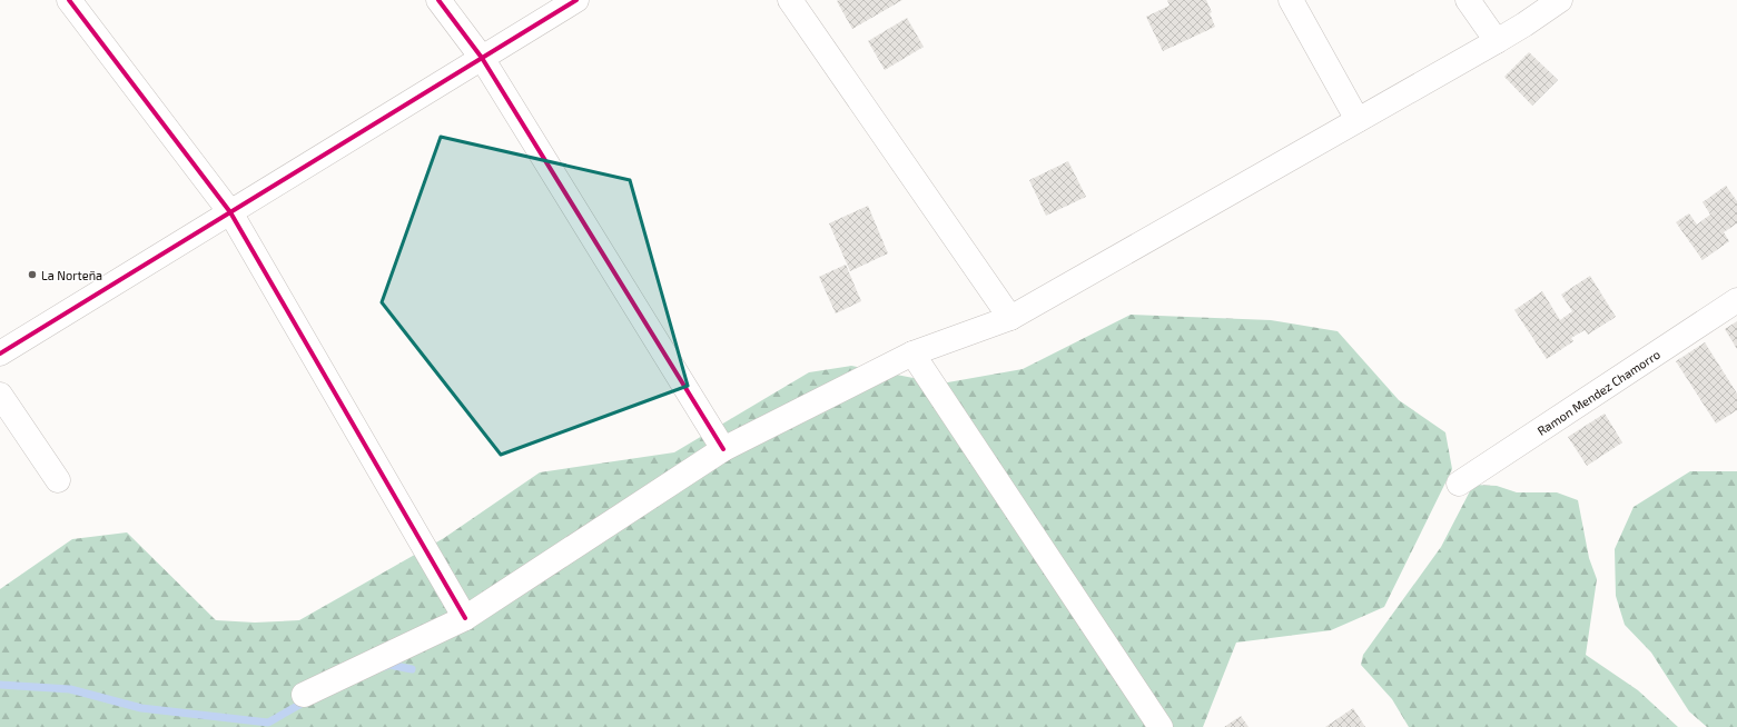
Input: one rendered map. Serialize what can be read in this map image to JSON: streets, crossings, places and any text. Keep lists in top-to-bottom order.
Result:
{
  "streets": {
    "street": ["Ramon Mendez Chamorro"]
  },
  "places": ["La Norteña"]
}
